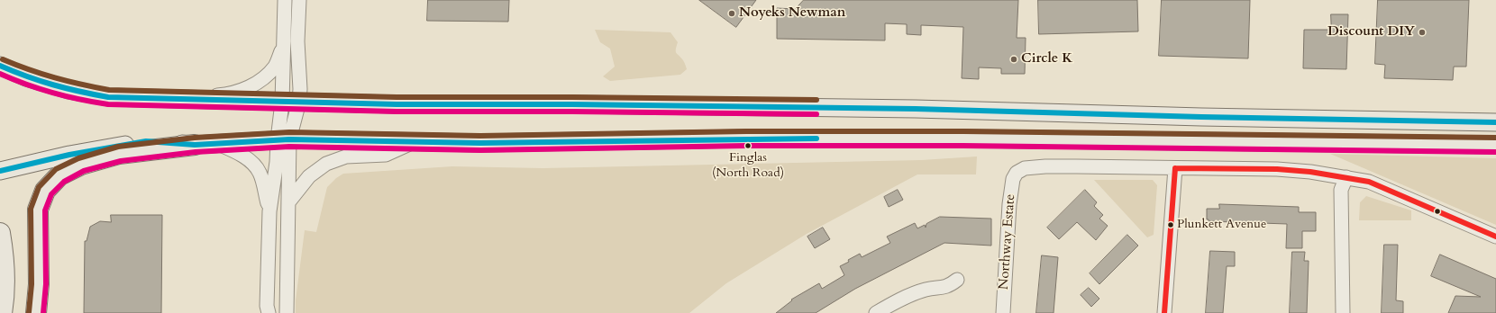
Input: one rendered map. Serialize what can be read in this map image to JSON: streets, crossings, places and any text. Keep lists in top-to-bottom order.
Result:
{
  "streets": {
    "street": ["Northway Estate"]
  },
  "places": [
    "Noyeks Newman",
    "Discount DIY",
    "Circle K",
    "Finglas (North Road)",
    "Plunkett Avenue"
  ]
}
